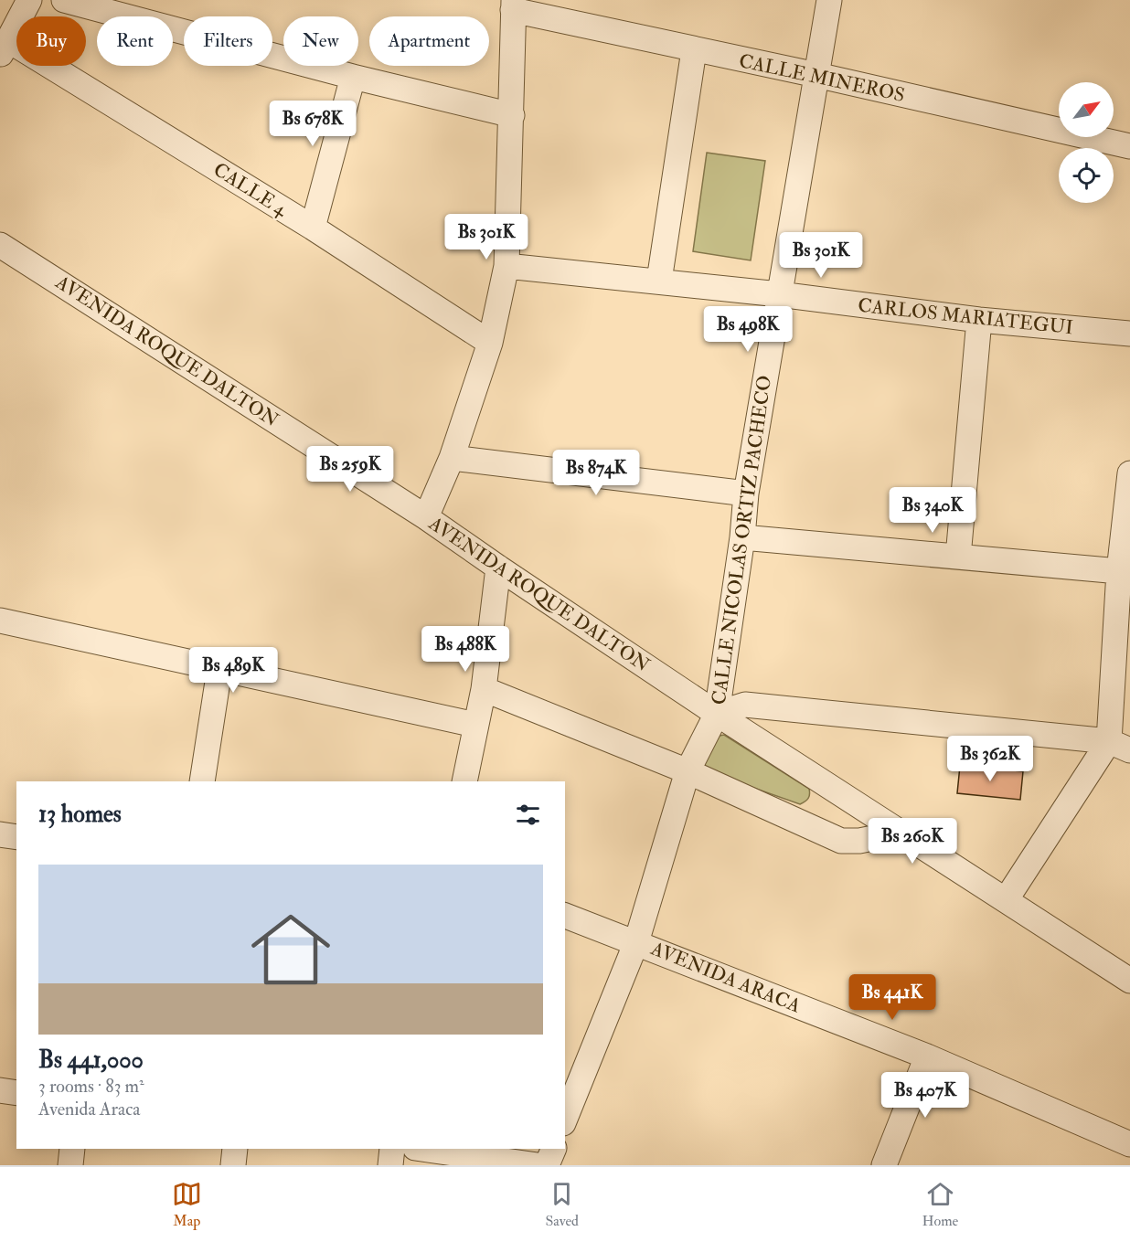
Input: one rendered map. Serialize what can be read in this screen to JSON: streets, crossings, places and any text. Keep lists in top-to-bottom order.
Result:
{
  "streets": {
    "street": [
      "CALLE MINEROS",
      "CALLE 4",
      "CARLOS MARIATEGUI",
      "AVENIDA ROQUE DALTON",
      "CALLE NICOLAS ORTIZ PACHECO",
      "AVENIDA ARACA"
    ]
  },
  "crossings": [
    ["CALLE MINEROS", "CALLE NICOLAS ORTIZ PACHECO"],
    ["CARLOS MARIATEGUI", "CALLE NICOLAS ORTIZ PACHECO"],
    ["AVENIDA ROQUE DALTON", "CALLE NICOLAS ORTIZ PACHECO"],
    ["CALLE NICOLAS ORTIZ PACHECO", "AVENIDA ARACA"]
  ],
  "north": "top right",
  "page": {
    "chip": [
      "Buy",
      "Rent",
      "Filters",
      "New",
      "Apartment"
    ],
    "price": [
      "Bs 678K",
      "Bs 301K",
      "Bs 301K",
      "Bs 498K",
      "Bs 259K",
      "Bs 874K",
      "Bs 340K",
      "Bs 488K",
      "Bs 489K",
      "Bs 362K",
      "Bs 260K",
      "Bs 441K",
      "Bs 407K"
    ],
    "heading": "13 homes",
    "list": [
      {
        "name": "Bs 441,000",
        "note": "3 rooms · 83 m² · Avenida Araca"
      }
    ],
    "tabs": ["Map", "Saved", "Home"]
  }
}
